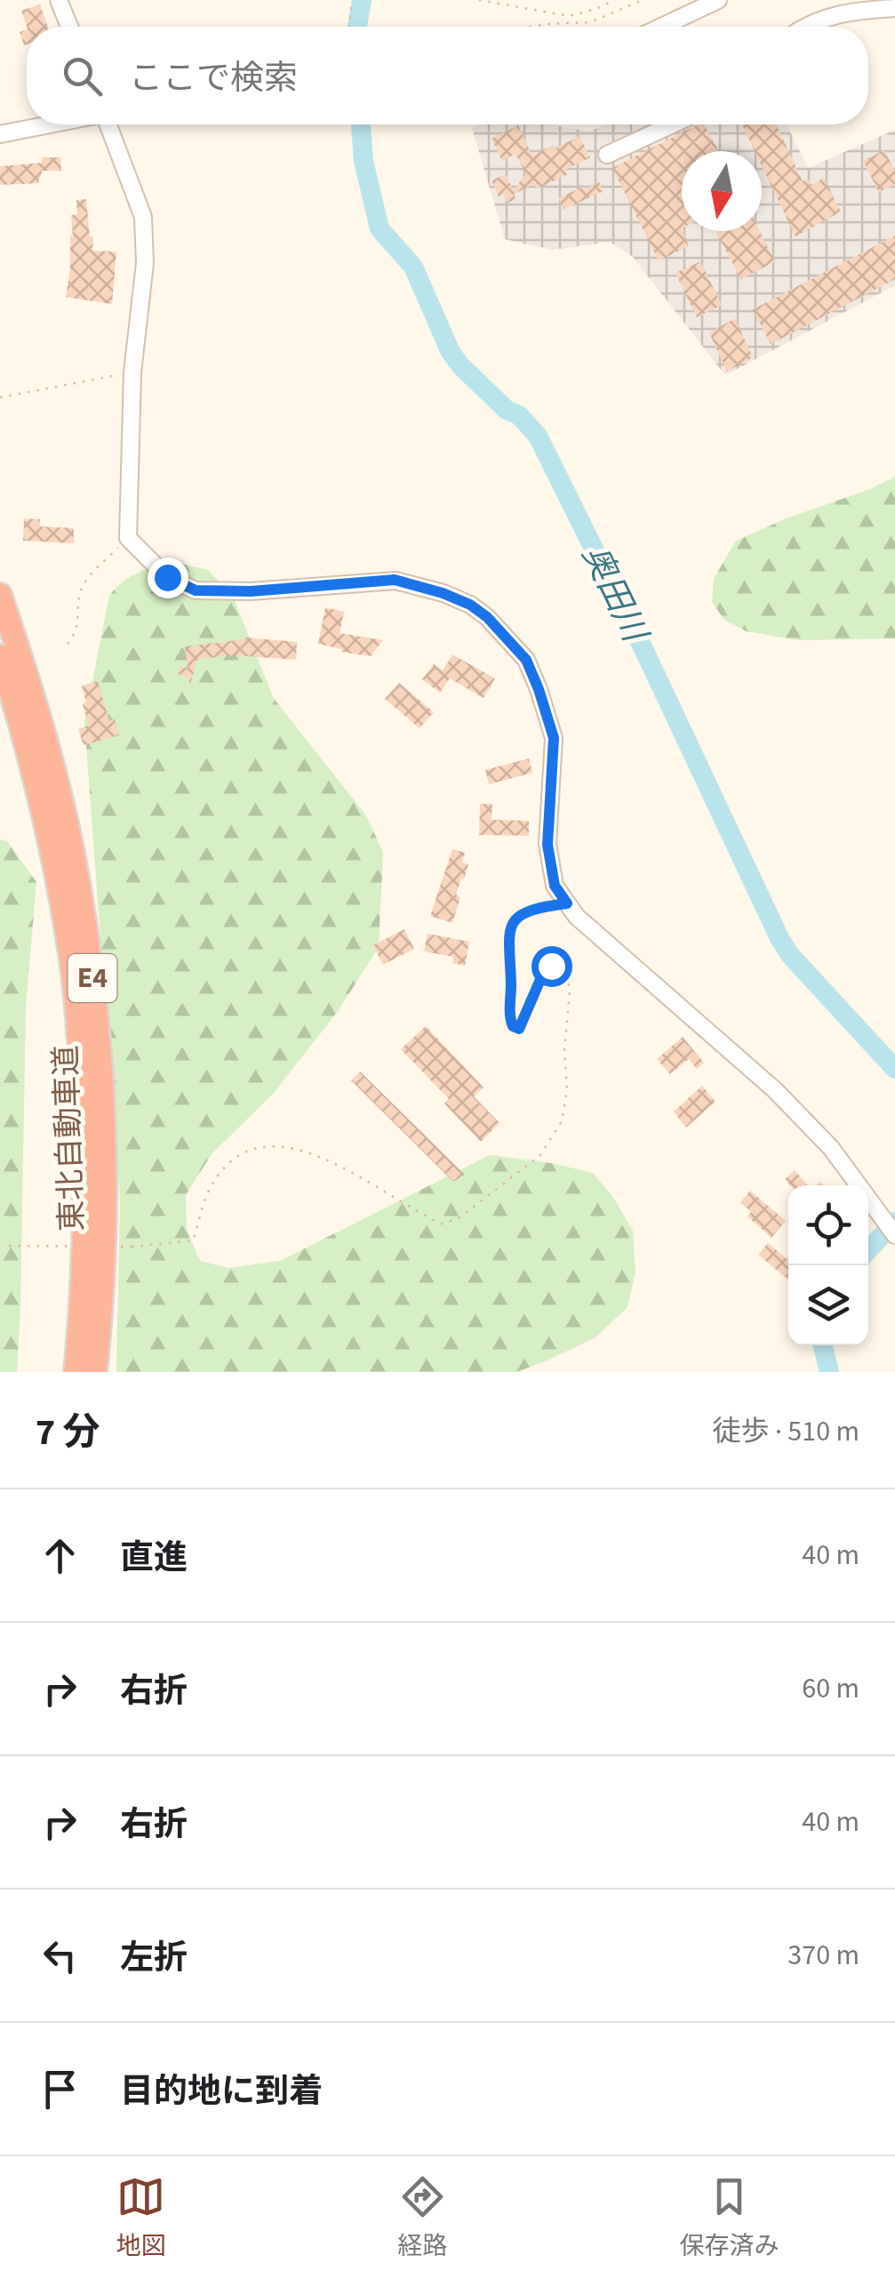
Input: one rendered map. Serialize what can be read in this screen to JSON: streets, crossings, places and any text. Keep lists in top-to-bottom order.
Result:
{
  "streets": {
    "highway": ["E4", "東北自動車道"]
  },
  "water": ["奥田川"],
  "north": "bottom",
  "page": {
    "search": "ここで検索",
    "heading": ["7 分", "徒歩 · 510 m"],
    "list": [
      ["直進", "40 m"],
      ["右折", "60 m"],
      ["右折", "40 m"],
      ["左折", "370 m"],
      "目的地に到着"
    ],
    "nav": ["地図", "経路", "保存済み"]
  }
}
